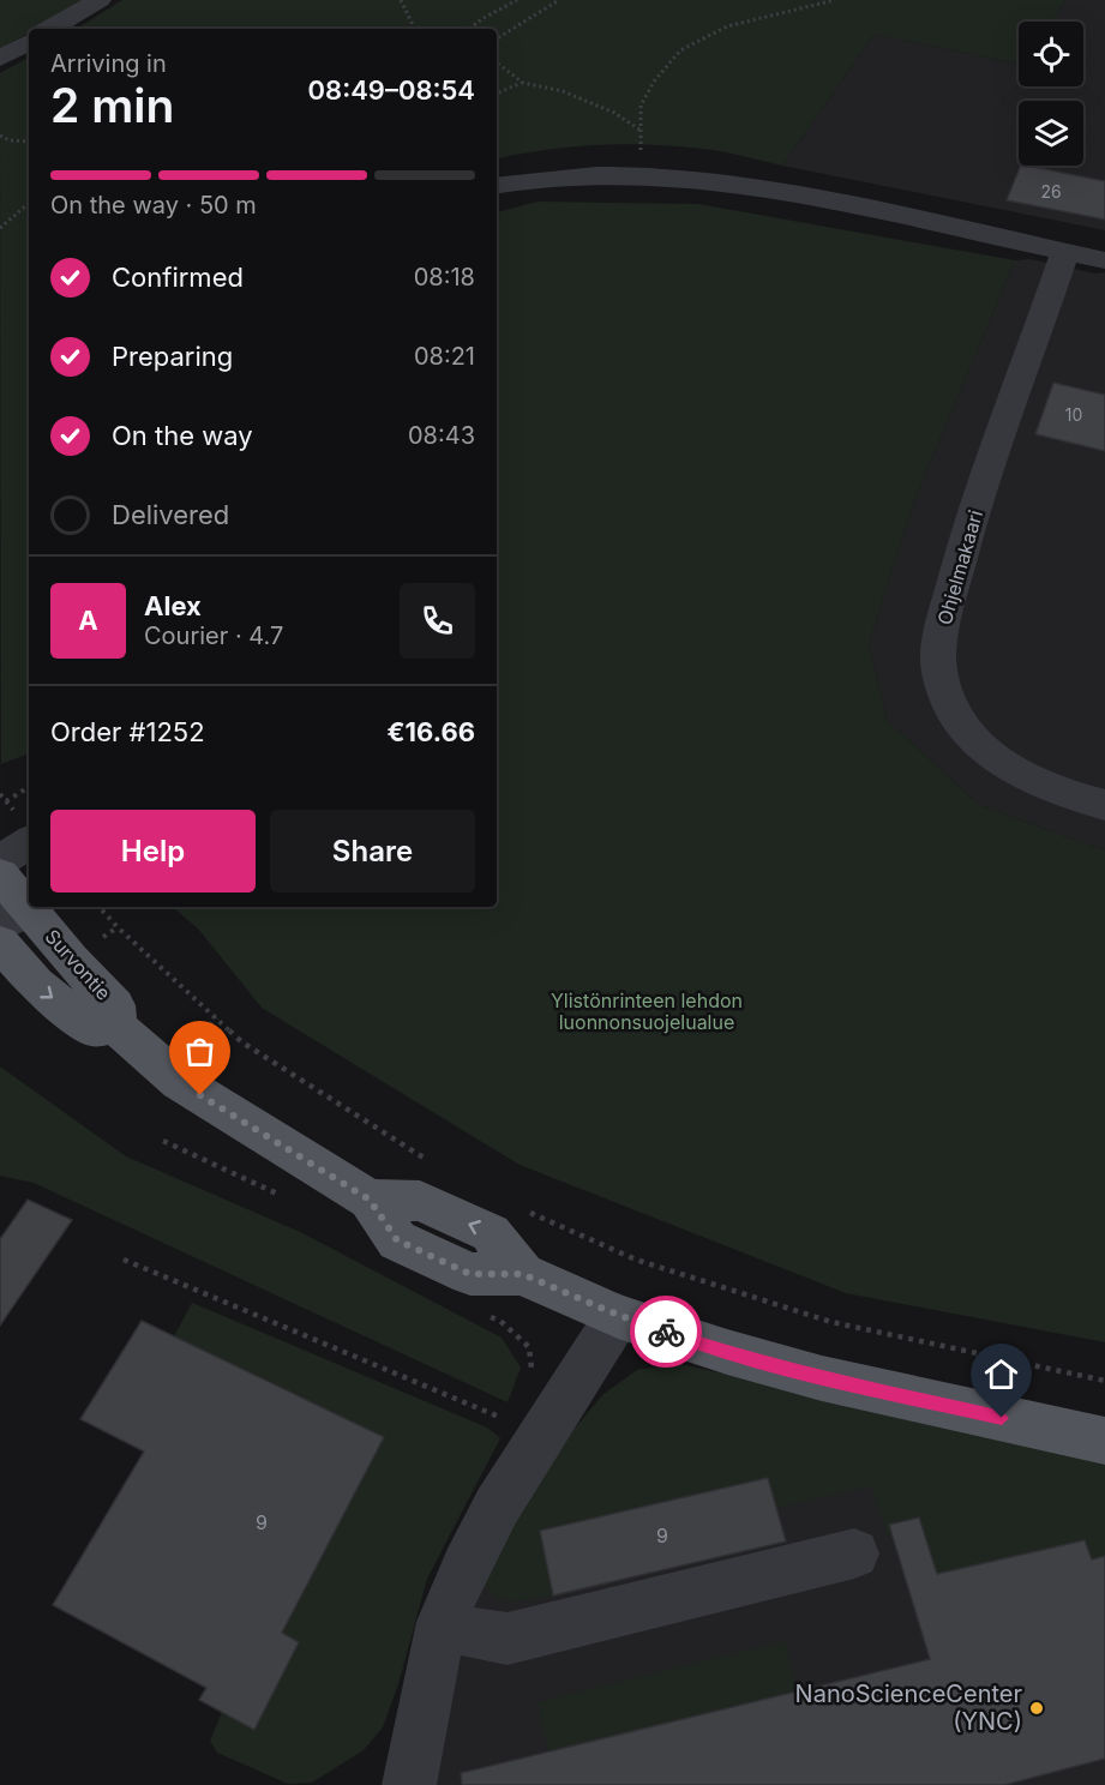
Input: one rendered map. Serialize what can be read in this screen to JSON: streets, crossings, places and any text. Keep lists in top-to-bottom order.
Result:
{
  "streets": {
    "main road": ["Survontie"],
    "street": ["Ohjelmakaari"]
  },
  "parks": ["Ylistönrinteen lehdon luonnonsuojelualue"],
  "places": ["NanoScienceCenter (YNC)"],
  "house_numbers": [
    "26",
    "10",
    "9",
    "9"
  ],
  "page": {
    "heading": ["2 min", "Arriving in", "08:49–08:54"],
    "panel": [
      "Alex",
      "Courier · 4.7",
      "Order #1252",
      "€16.66"
    ],
    "bar": "On the way · 50 m",
    "list": [
      ["Confirmed", "08:18"],
      ["Preparing", "08:21"],
      ["On the way", "08:43"],
      "Delivered"
    ],
    "round": "A",
    "buttons": ["Help", "Share"]
  }
}
